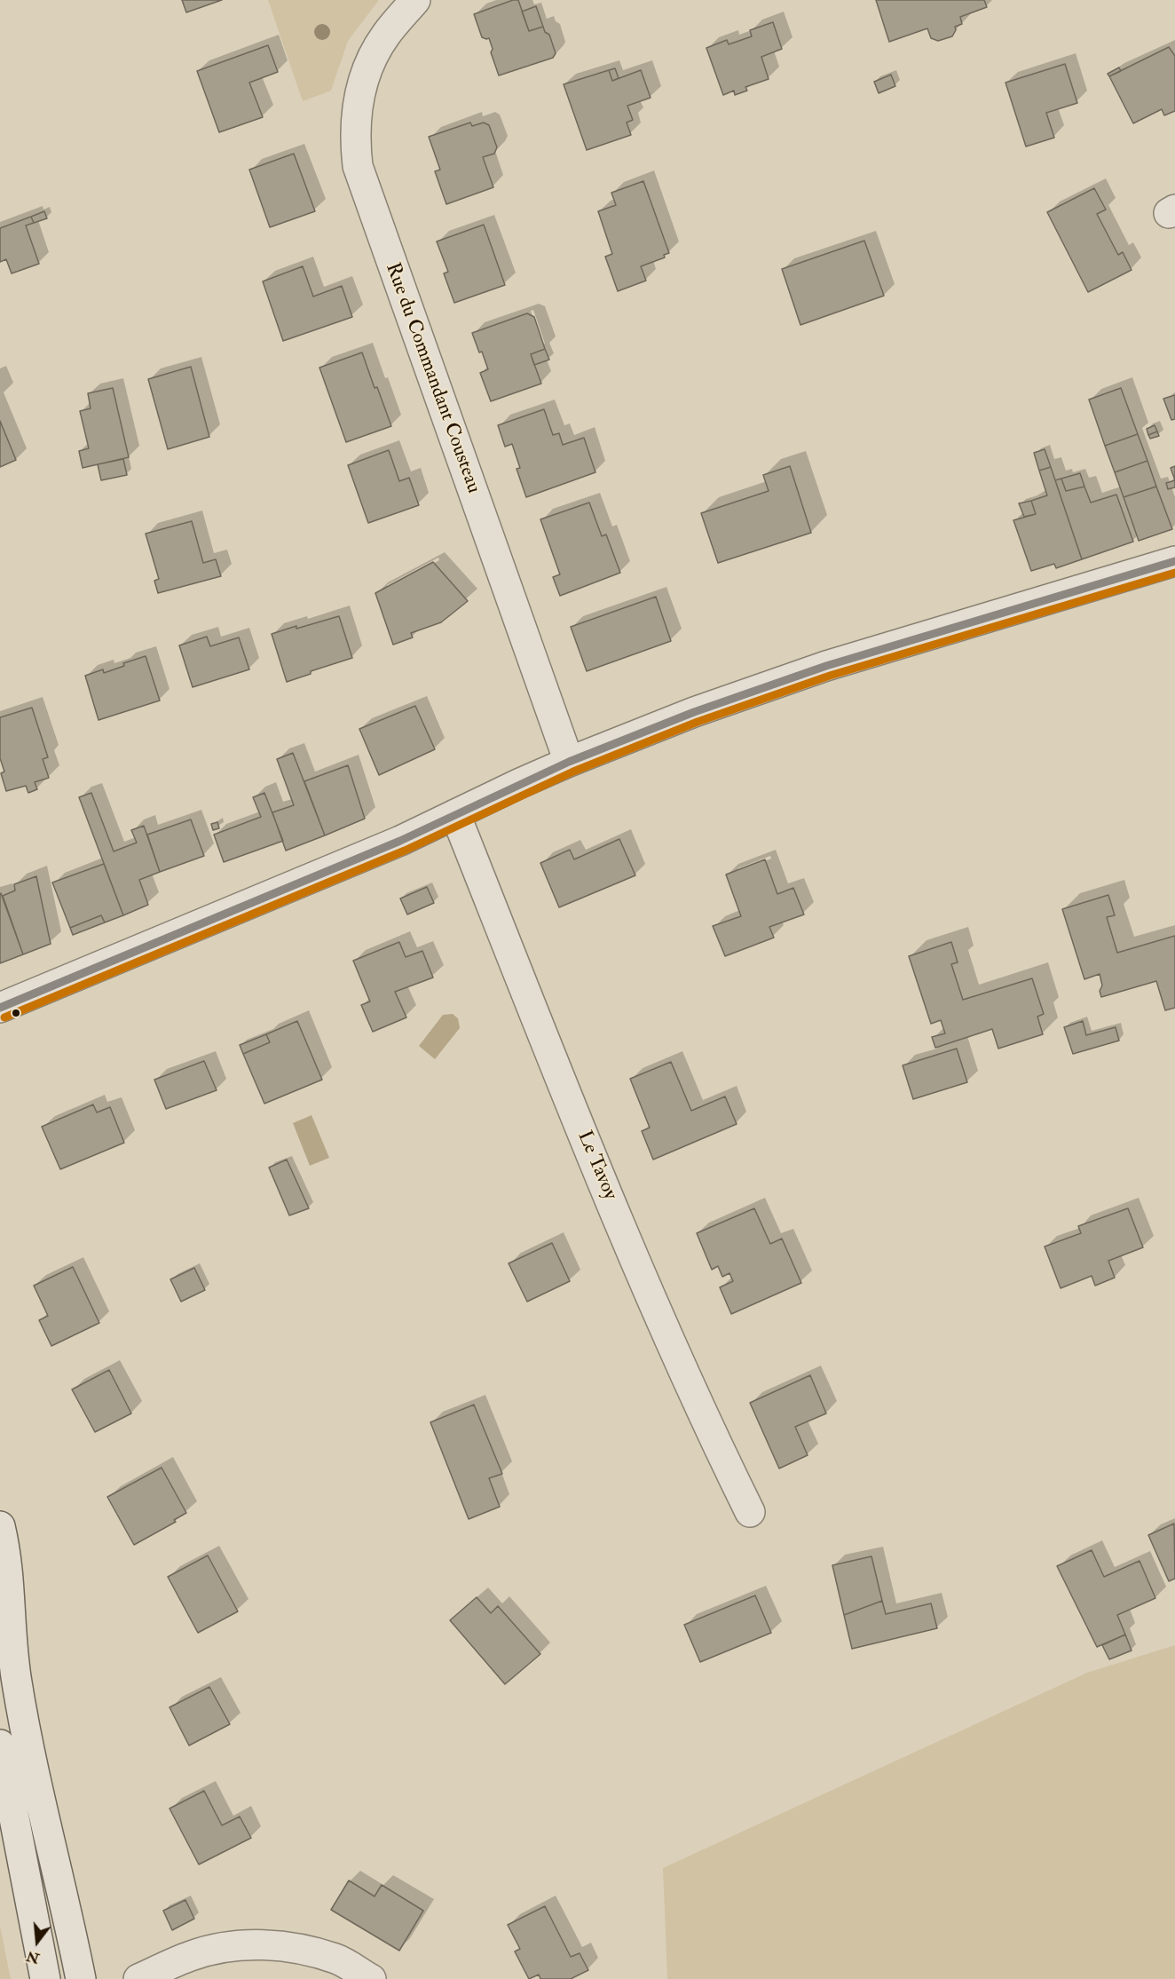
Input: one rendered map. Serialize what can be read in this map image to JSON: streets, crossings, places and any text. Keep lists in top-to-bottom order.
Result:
{
  "streets": {
    "street": ["Rue du Commandant Cousteau", "Le Tavoy"]
  },
  "north": "bottom"
}
